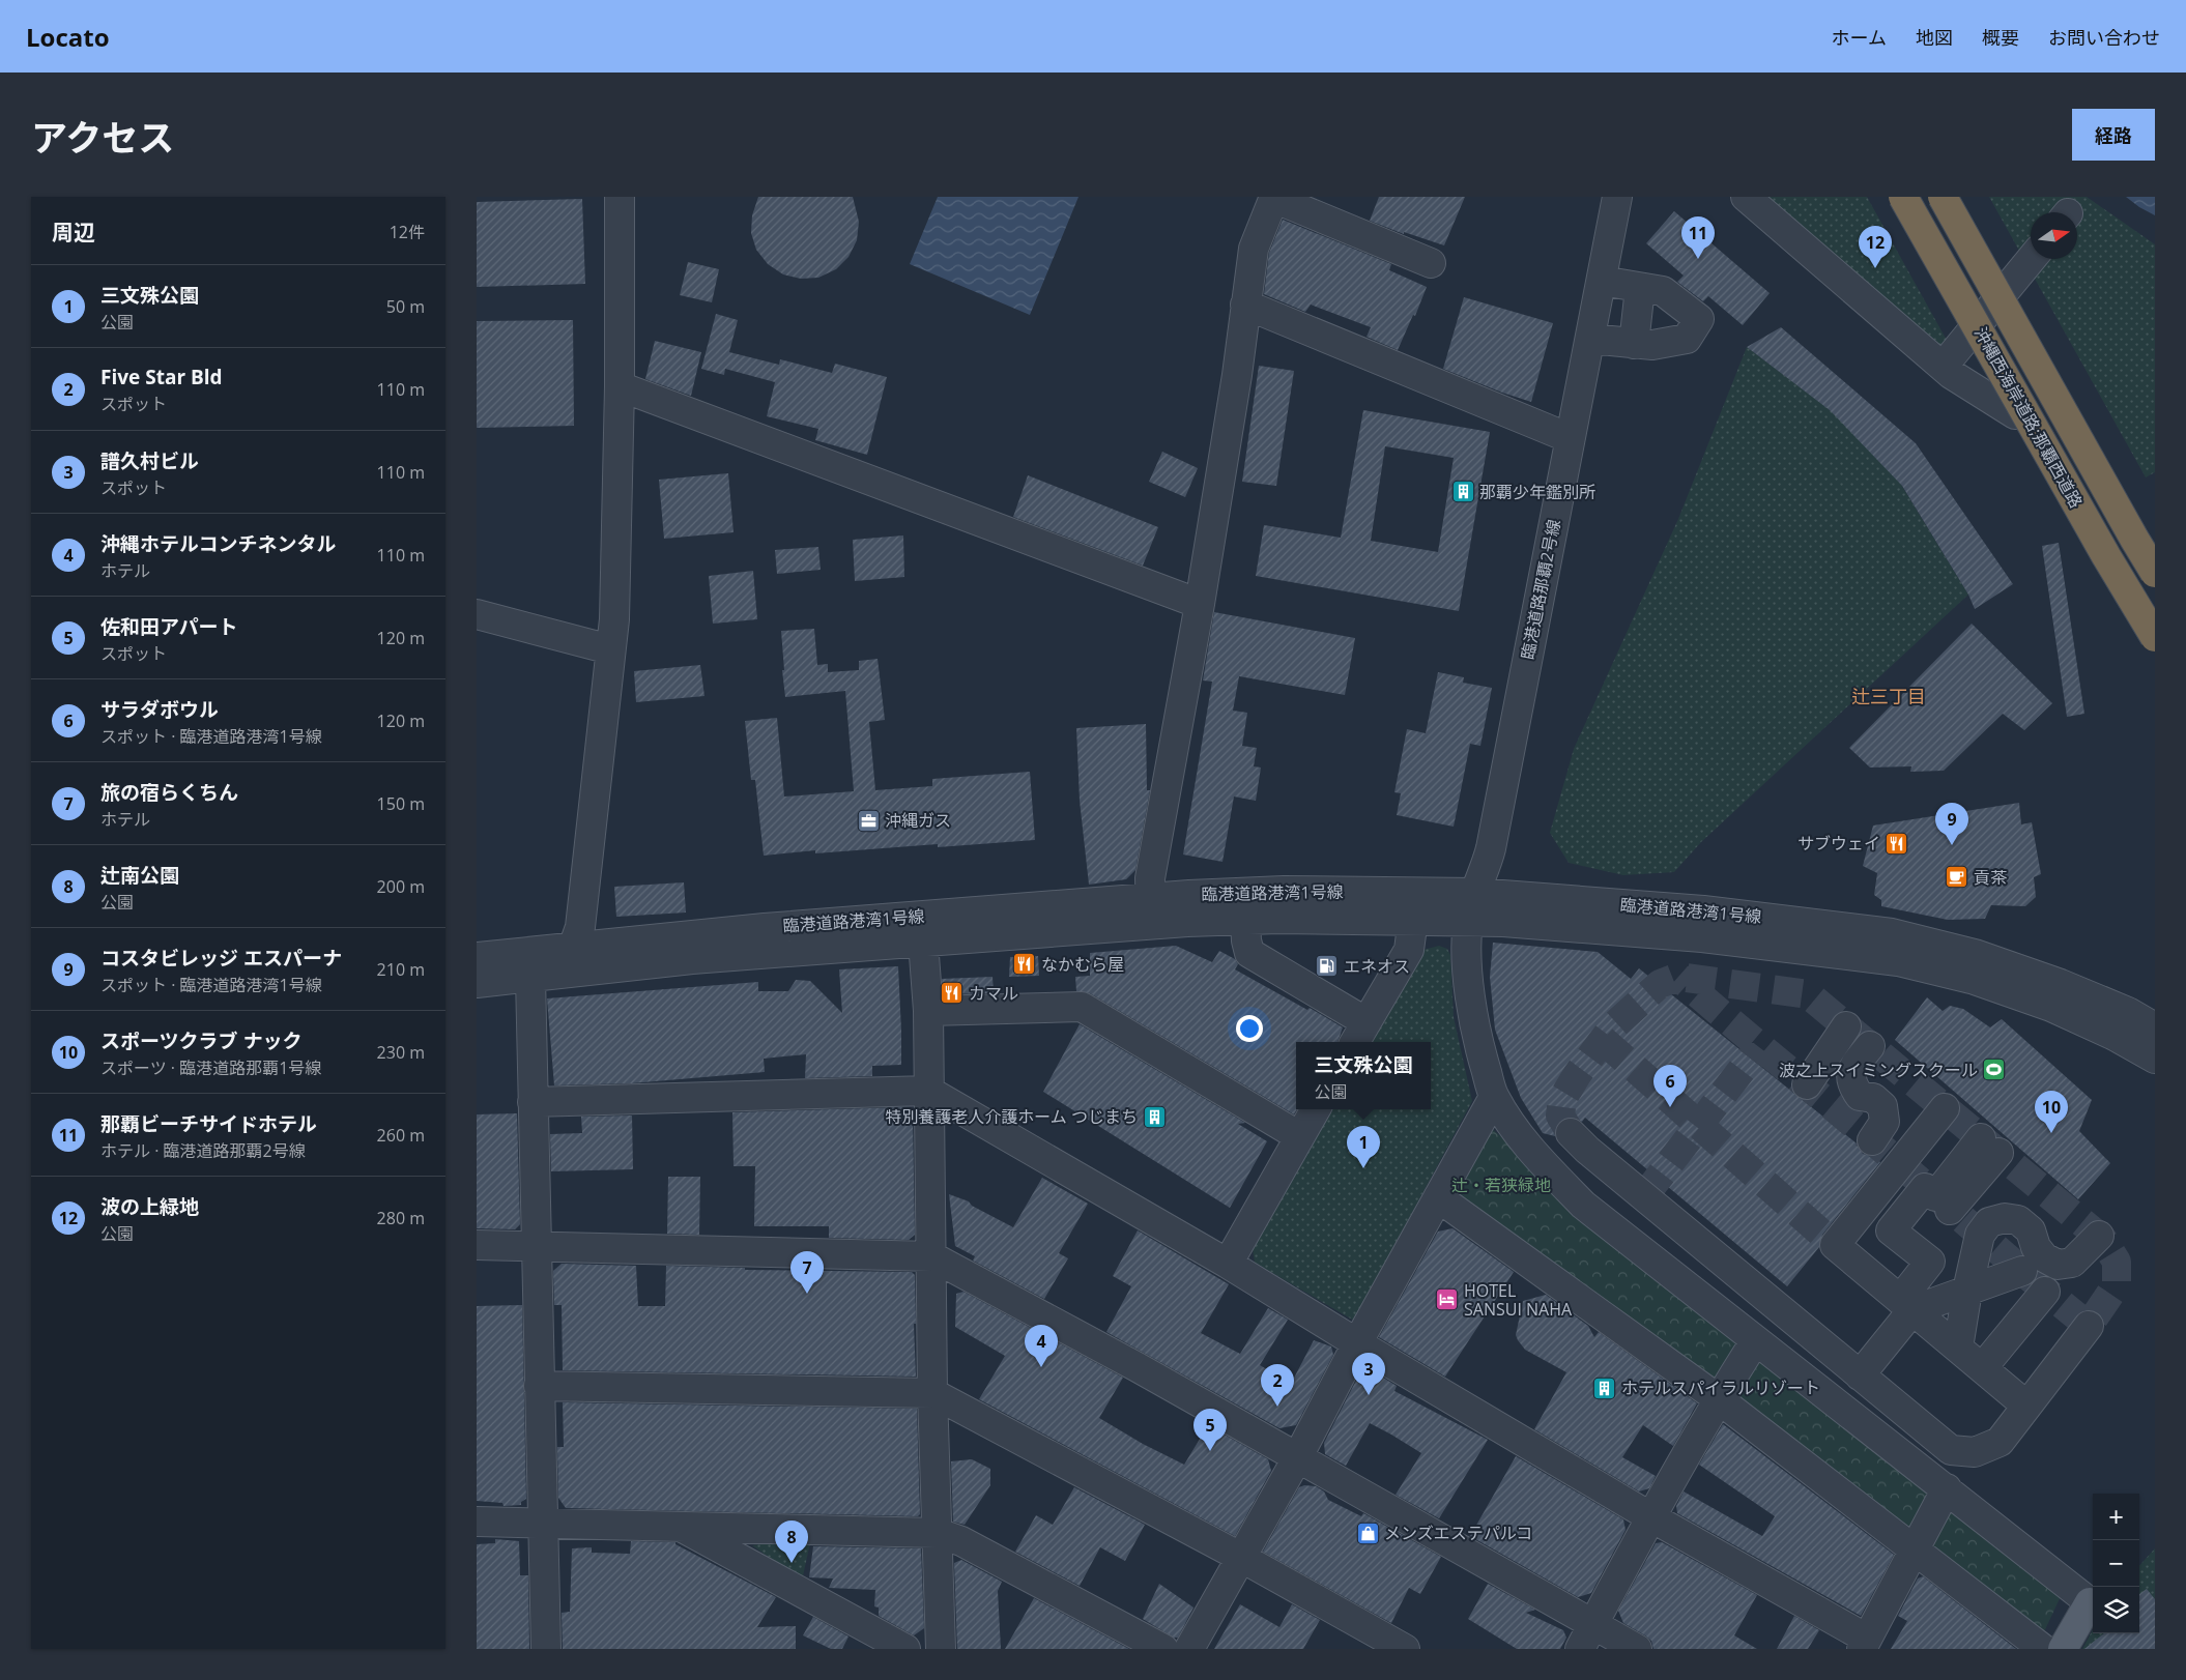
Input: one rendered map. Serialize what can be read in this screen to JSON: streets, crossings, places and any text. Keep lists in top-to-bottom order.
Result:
{
  "streets": {
    "highway": ["沖縄西海岸道路;那覇西道路"],
    "street": ["臨港道路那覇2号線", "臨港道路港湾1号線"]
  },
  "crossings": [
    ["臨港道路那覇2号線", "臨港道路港湾1号線"]
  ],
  "districts": ["辻三丁目"],
  "parks": ["辻・若狭緑地"],
  "places": {
    "building": ["那覇少年鑑別所", "特別養護老人介護ホーム つじまち", "ホテルスパイラルリゾート"],
    "office": ["沖縄ガス"],
    "restaurant": ["サブウェイ", "なかむら屋", "カマル"],
    "cafe": ["貢茶"],
    "fuel station": ["エネオス"],
    "sports": ["波之上スイミングスクール"],
    "hotel": ["HOTEL SANSUI NAHA"],
    "shop": ["メンズエステパルコ"]
  },
  "north": "right",
  "page": {
    "header": "Locato",
    "nav": [
      "ホーム",
      "地図",
      "概要",
      "お問い合わせ"
    ],
    "title": "アクセス",
    "buttons": "経路",
    "heading": ["周辺", "12件"],
    "pins": [
      "11",
      "12",
      "9",
      "6",
      "10",
      "1",
      "7",
      "4",
      "3",
      "2",
      "5",
      "8"
    ],
    "list": [
      {
        "mark": "1",
        "name": "三文殊公園",
        "note": "公園",
        "value": "50 m"
      },
      {
        "mark": "2",
        "name": "Five Star Bld",
        "note": "スポット",
        "value": "110 m"
      },
      {
        "mark": "3",
        "name": "譜久村ビル",
        "note": "スポット",
        "value": "110 m"
      },
      {
        "mark": "4",
        "name": "沖縄ホテルコンチネンタル",
        "note": "ホテル",
        "value": "110 m"
      },
      {
        "mark": "5",
        "name": "佐和田アパート",
        "note": "スポット",
        "value": "120 m"
      },
      {
        "mark": "6",
        "name": "サラダボウル",
        "note": "スポット · 臨港道路港湾1号線",
        "value": "120 m"
      },
      {
        "mark": "7",
        "name": "旅の宿らくちん",
        "note": "ホテル",
        "value": "150 m"
      },
      {
        "mark": "8",
        "name": "辻南公園",
        "note": "公園",
        "value": "200 m"
      },
      {
        "mark": "9",
        "name": "コスタビレッジ エスパーナ",
        "note": "スポット · 臨港道路港湾1号線",
        "value": "210 m"
      },
      {
        "mark": "10",
        "name": "スポーツクラブ ナック",
        "note": "スポーツ · 臨港道路那覇1号線",
        "value": "230 m"
      },
      {
        "mark": "11",
        "name": "那覇ビーチサイドホテル",
        "note": "ホテル · 臨港道路那覇2号線",
        "value": "260 m"
      },
      {
        "mark": "12",
        "name": "波の上緑地",
        "note": "公園",
        "value": "280 m"
      }
    ],
    "popup": ["三文殊公園", "公園"],
    "map_buttons": ["+", "−"]
  }
}
